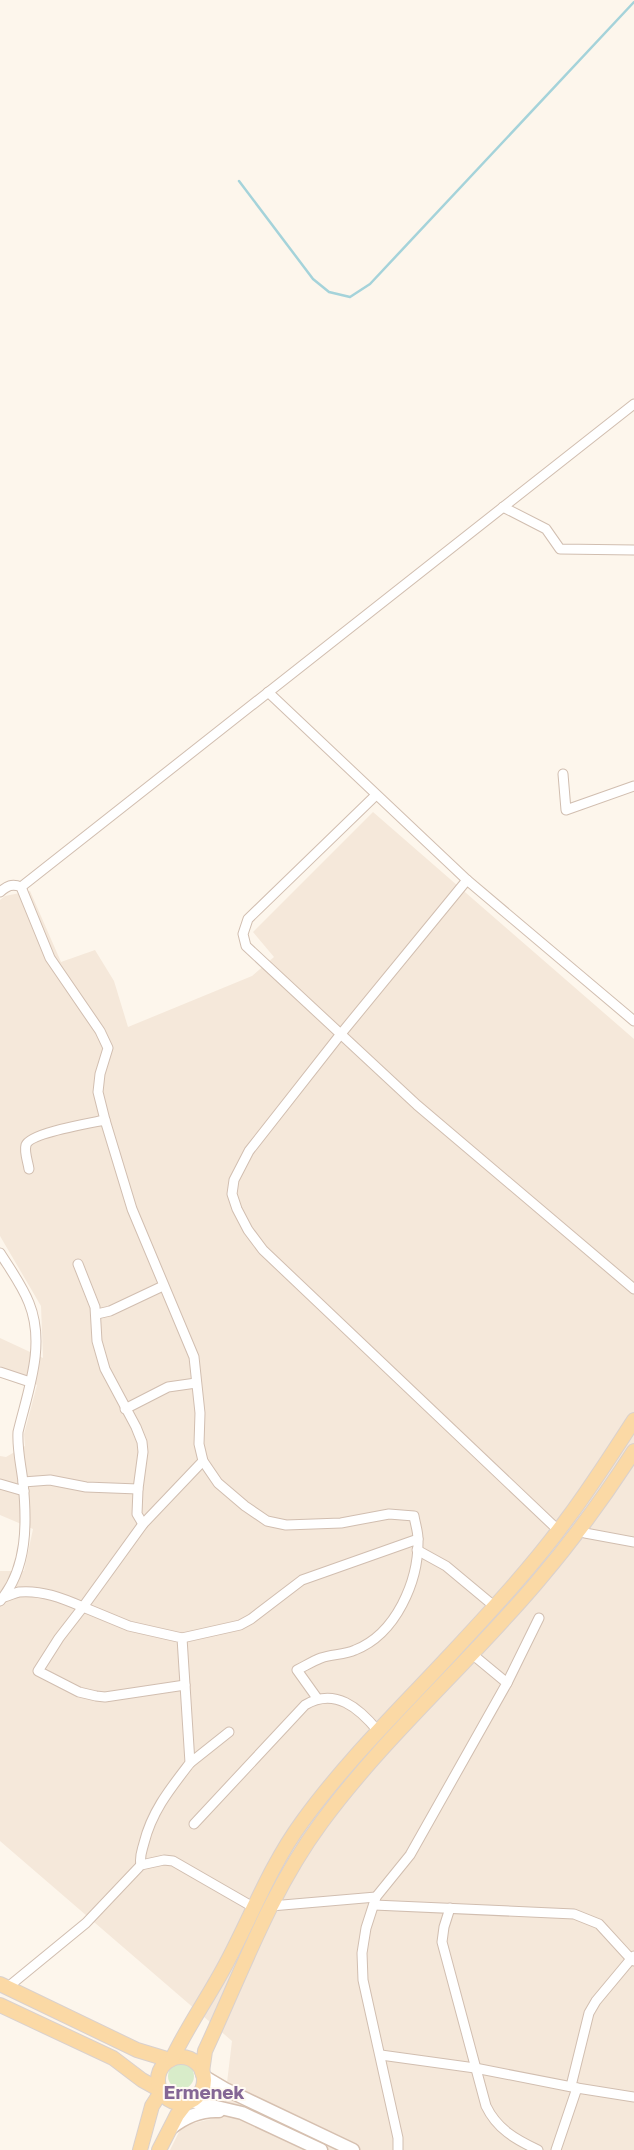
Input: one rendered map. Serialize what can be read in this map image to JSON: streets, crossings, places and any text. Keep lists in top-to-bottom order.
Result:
{
  "districts": ["Ermenek"]
}
